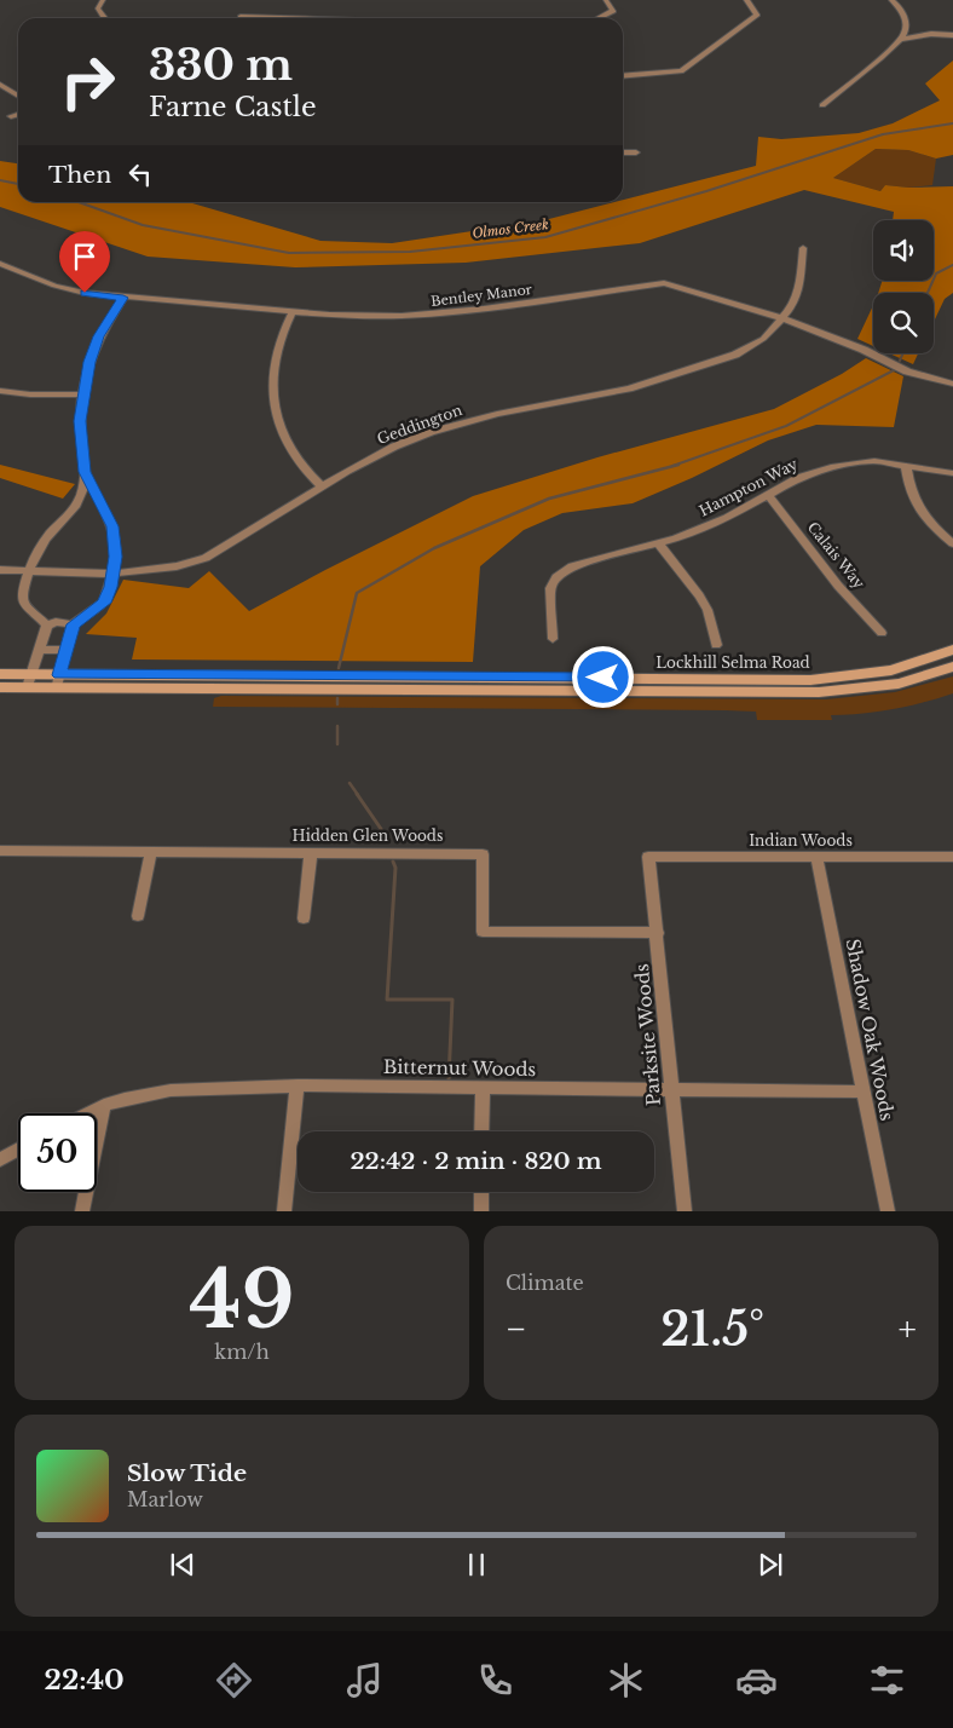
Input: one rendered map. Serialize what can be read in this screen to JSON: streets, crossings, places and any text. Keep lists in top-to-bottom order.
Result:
{
  "streets": {
    "main road": ["Lockhill Selma Road"],
    "street": [
      "Bentley Manor",
      "Geddington",
      "Hampton Way",
      "Calais Way",
      "Hidden Glen Woods",
      "Indian Woods",
      "Shadow Oak Woods",
      "Parksite Woods",
      "Bitternut Woods"
    ]
  },
  "crossings": [
    ["Bentley Manor", "Geddington"],
    ["Hampton Way", "Calais Way"],
    ["Hidden Glen Woods", "Parksite Woods"],
    ["Indian Woods", "Shadow Oak Woods"],
    ["Indian Woods", "Parksite Woods"],
    ["Shadow Oak Woods", "Bitternut Woods"],
    ["Parksite Woods", "Bitternut Woods"]
  ],
  "water": ["Olmos Creek"],
  "page": {
    "turn": ["330 m", "Farne Castle"],
    "then": "Then",
    "limit": "50",
    "trip": "22:42 · 2 min · 820 m",
    "tile": [
      ["49", "km/h"],
      "Climate"
    ],
    "heat": ["−", "21.5°", "+"],
    "song": ["Slow Tide", "Marlow"],
    "tabs": "22:40"
  }
}
